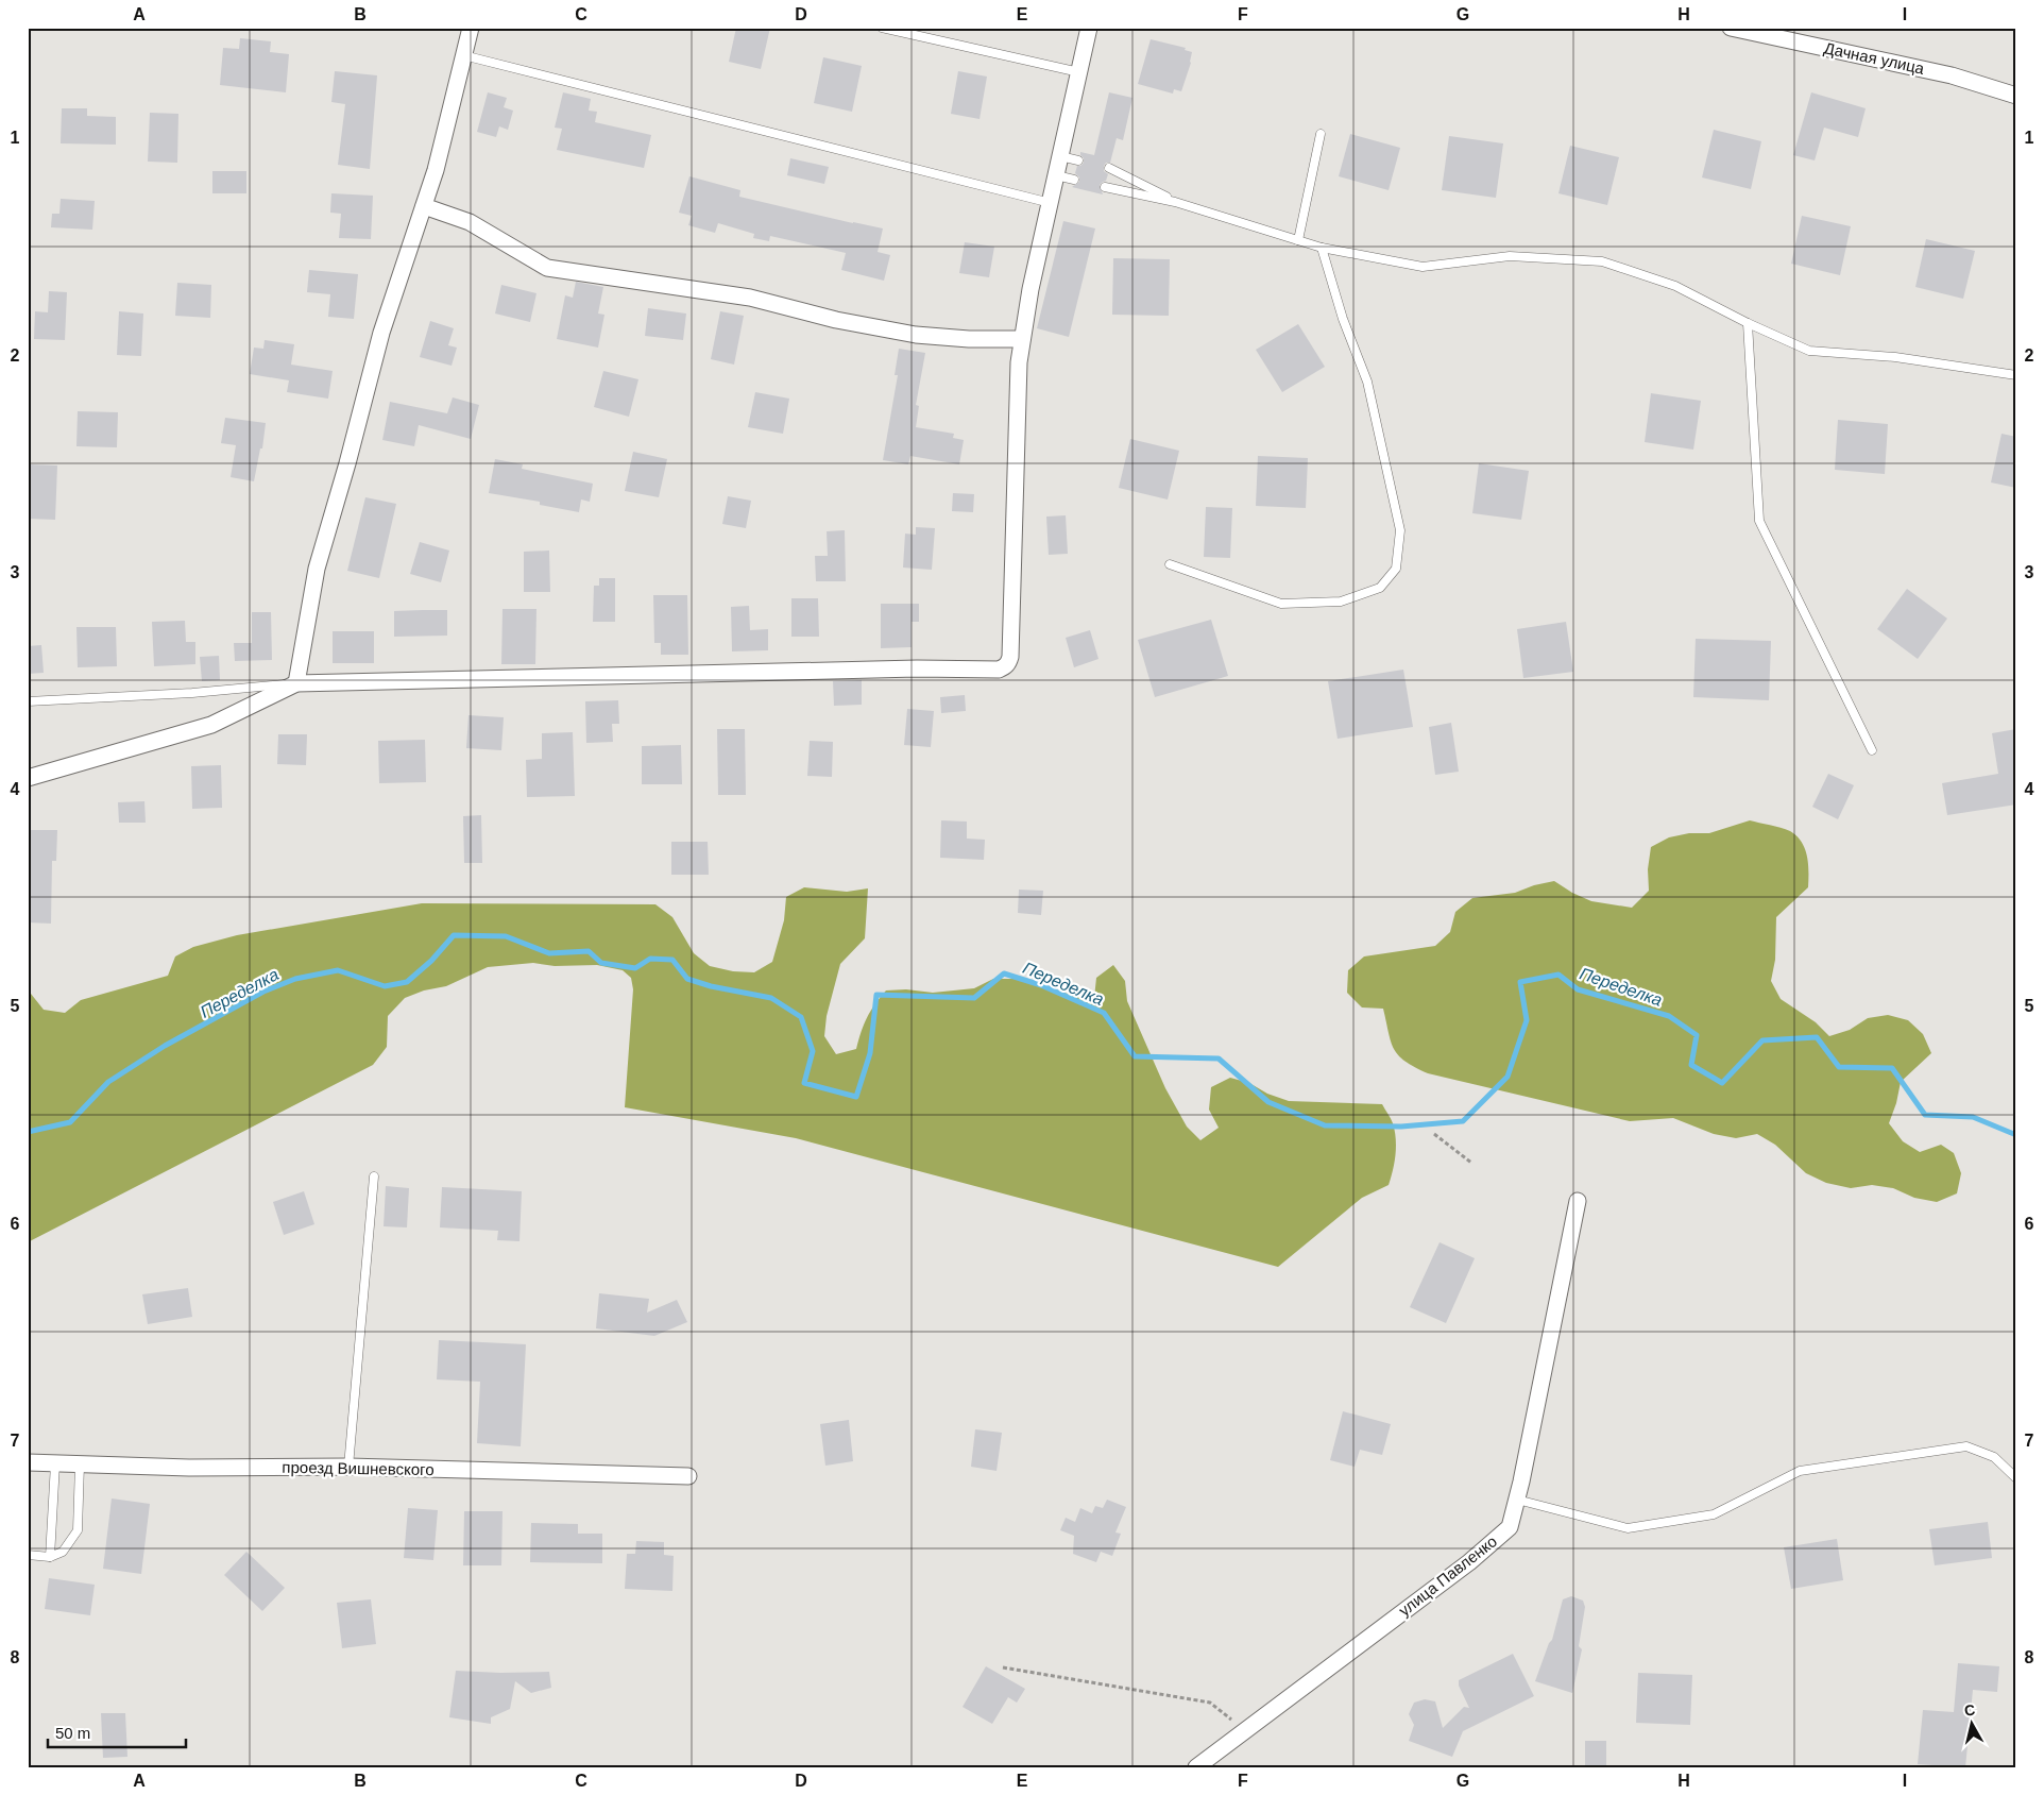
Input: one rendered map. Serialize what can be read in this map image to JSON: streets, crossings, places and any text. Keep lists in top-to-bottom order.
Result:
{
  "streets": {
    "street": ["Дачная улица", "проезд Вишневского", "улица Павленко"]
  },
  "water": ["Переделка"],
  "scale_bar": "50 m",
  "north": "top",
  "grid": {
    "columns": [
      "A",
      "B",
      "C",
      "D",
      "E",
      "F",
      "G",
      "H",
      "I"
    ],
    "rows": [
      "1",
      "2",
      "3",
      "4",
      "5",
      "6",
      "7",
      "8"
    ]
  }
}
